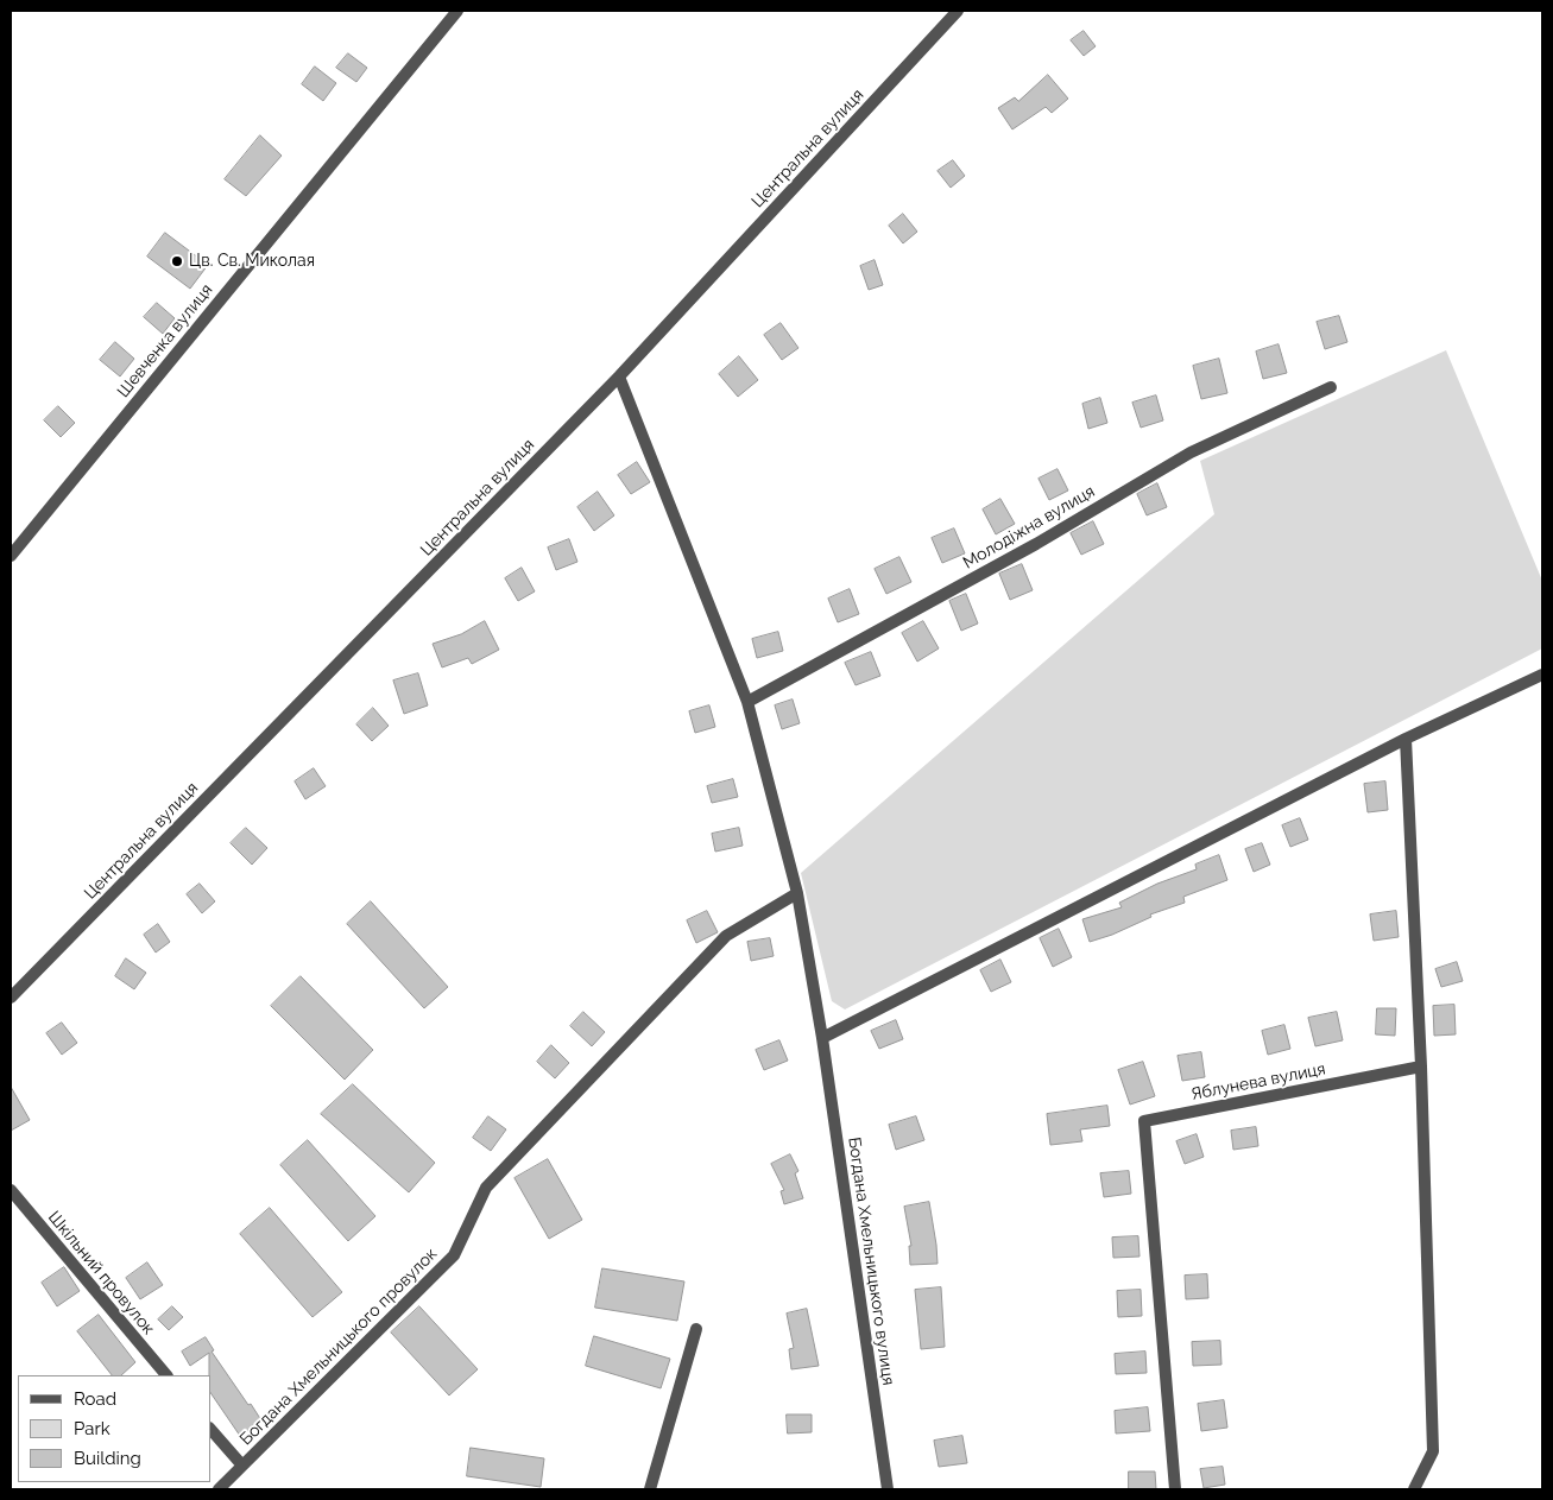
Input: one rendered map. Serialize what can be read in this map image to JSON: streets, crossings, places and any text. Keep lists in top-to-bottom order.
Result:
{
  "streets": {
    "street": [
      "Центральна вулиця",
      "Шевченка вулиця",
      "Молодіжна вулиця",
      "Яблунева вулиця",
      "Богдана Хмельницького вулиця",
      "Шкільний провулок",
      "Богдана Хмельницького провулок"
    ]
  },
  "crossings": [
    ["Центральна вулиця", "Богдана Хмельницького вулиця"],
    ["Молодіжна вулиця", "Богдана Хмельницького вулиця"],
    ["Богдана Хмельницького вулиця", "Богдана Хмельницького провулок"]
  ],
  "places": ["Цв. Св. Миколая"],
  "legend": ["Road", "Park", "Building"]
}
